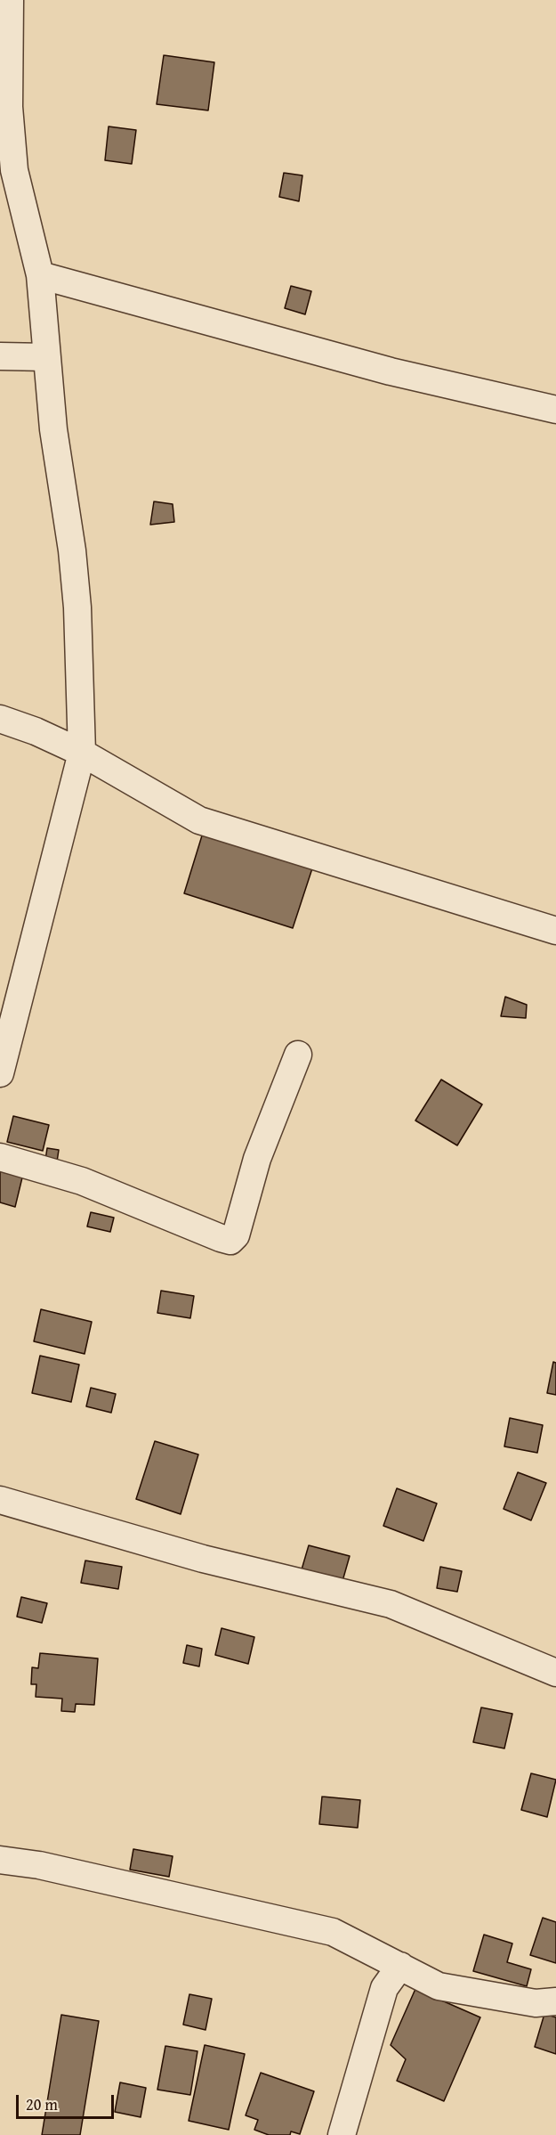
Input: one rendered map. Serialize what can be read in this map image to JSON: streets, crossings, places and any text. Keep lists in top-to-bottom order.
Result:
{
  "scale_bar": "20 m"
}
